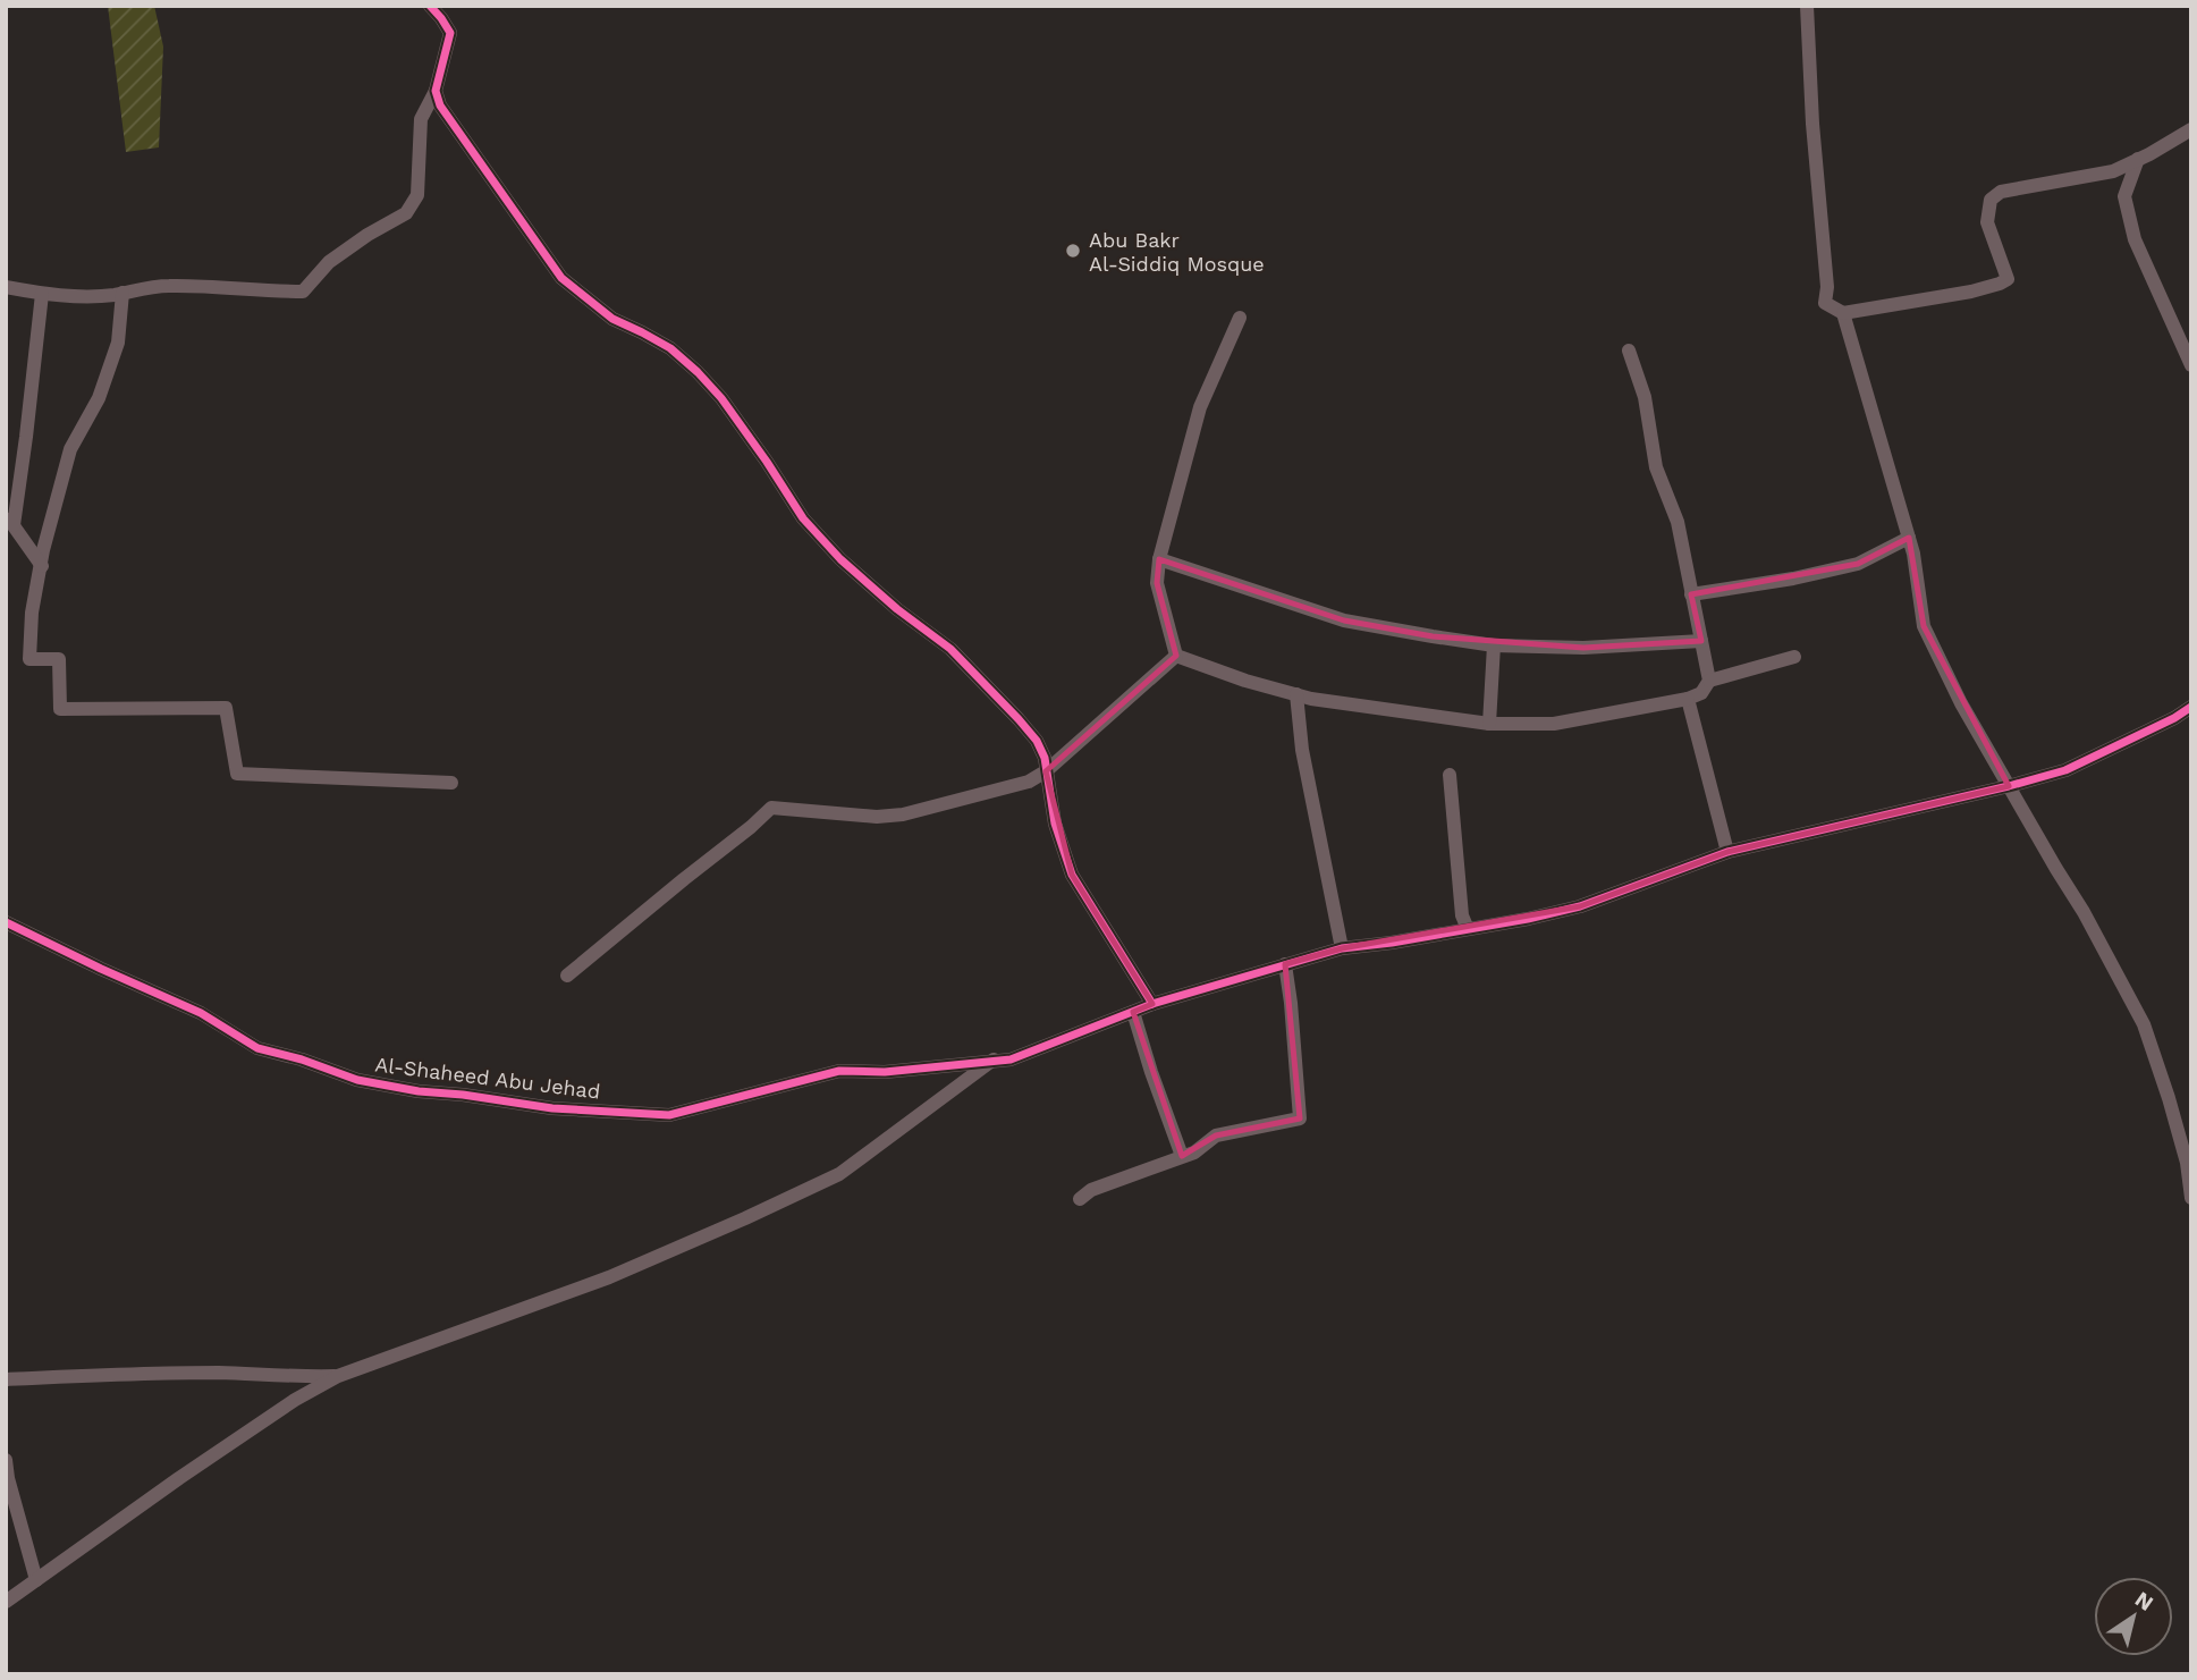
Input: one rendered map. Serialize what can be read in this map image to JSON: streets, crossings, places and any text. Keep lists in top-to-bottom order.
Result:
{
  "streets": {
    "street": ["Al-Shaheed Abu Jehad"]
  },
  "places": ["Abu Bakr Al-Siddiq Mosque"],
  "north": "top right"
}
